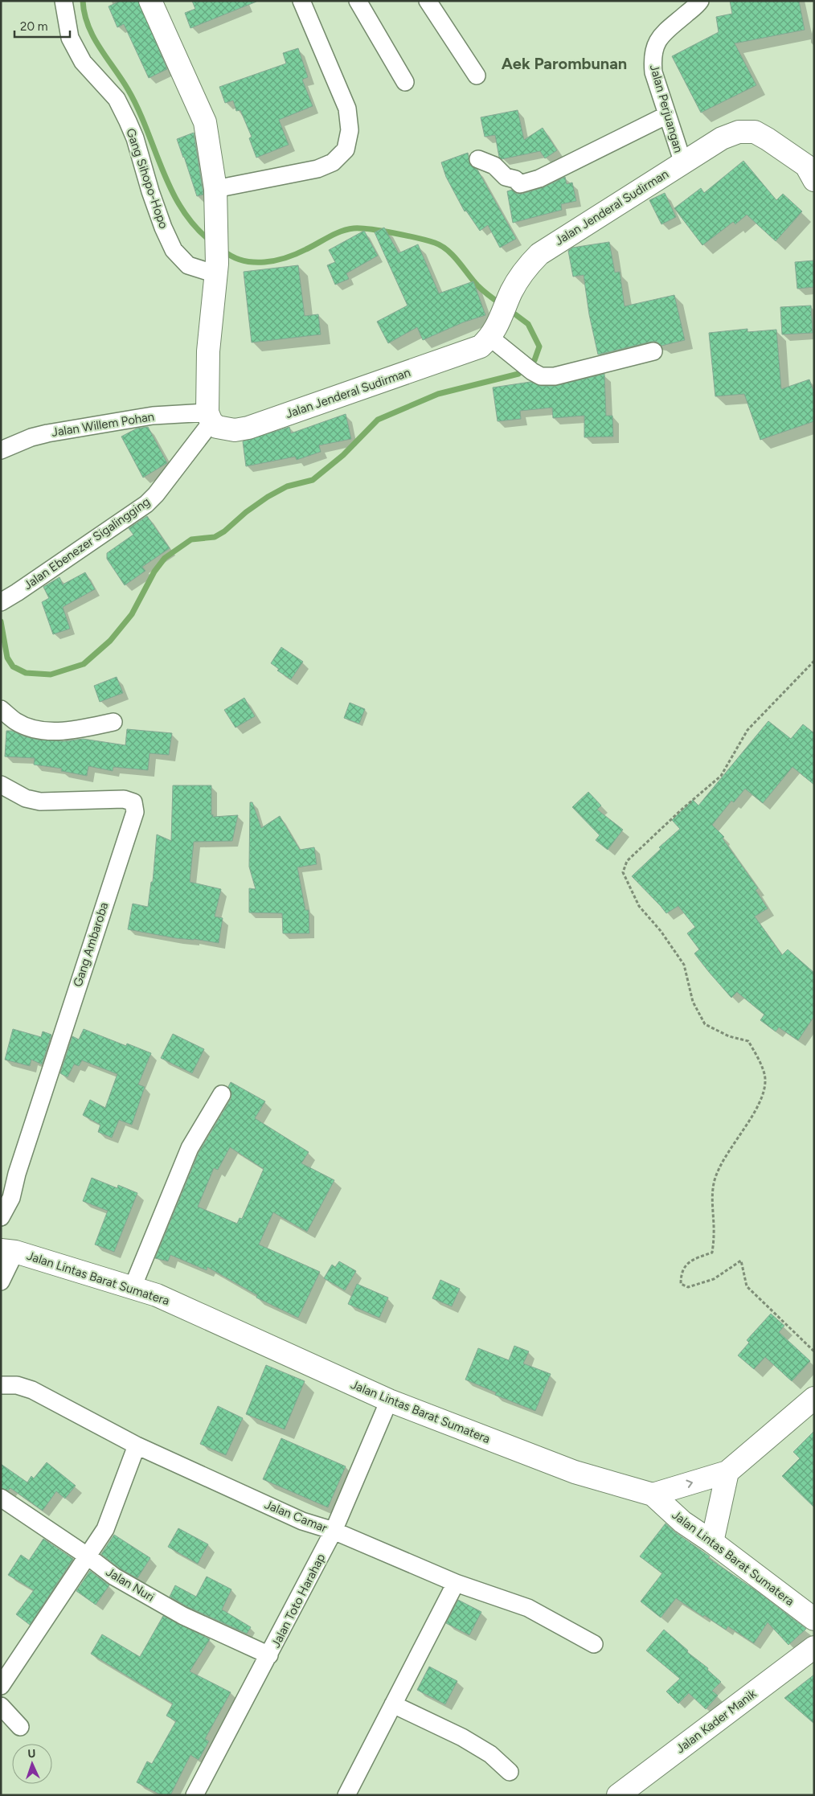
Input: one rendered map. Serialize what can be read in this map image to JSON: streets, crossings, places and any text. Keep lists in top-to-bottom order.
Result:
{
  "streets": {
    "main road": ["Jalan Jenderal Sudirman", "Jalan Lintas Barat Sumatera", "Jalan Kader Manik"],
    "street": [
      "Jalan Perjuangan",
      "Gang Sihopo-Hopo",
      "Jalan Willem Pohan",
      "Jalan Ebenezer Sigalingging",
      "Gang Ambaroba",
      "Jalan Camar",
      "Jalan Nuri",
      "Jalan Toto Harahap"
    ]
  },
  "crossings": [
    ["Jalan Perjuangan", "Jalan Jenderal Sudirman"],
    ["Jalan Jenderal Sudirman", "Jalan Willem Pohan"],
    ["Jalan Jenderal Sudirman", "Jalan Ebenezer Sigalingging"],
    ["Jalan Willem Pohan", "Jalan Ebenezer Sigalingging"],
    ["Jalan Lintas Barat Sumatera", "Jalan Toto Harahap"],
    ["Jalan Camar", "Jalan Toto Harahap"],
    ["Jalan Nuri", "Jalan Toto Harahap"]
  ],
  "districts": ["Aek Parombunan"],
  "scale_bar": "20 m",
  "north": "top"
}
